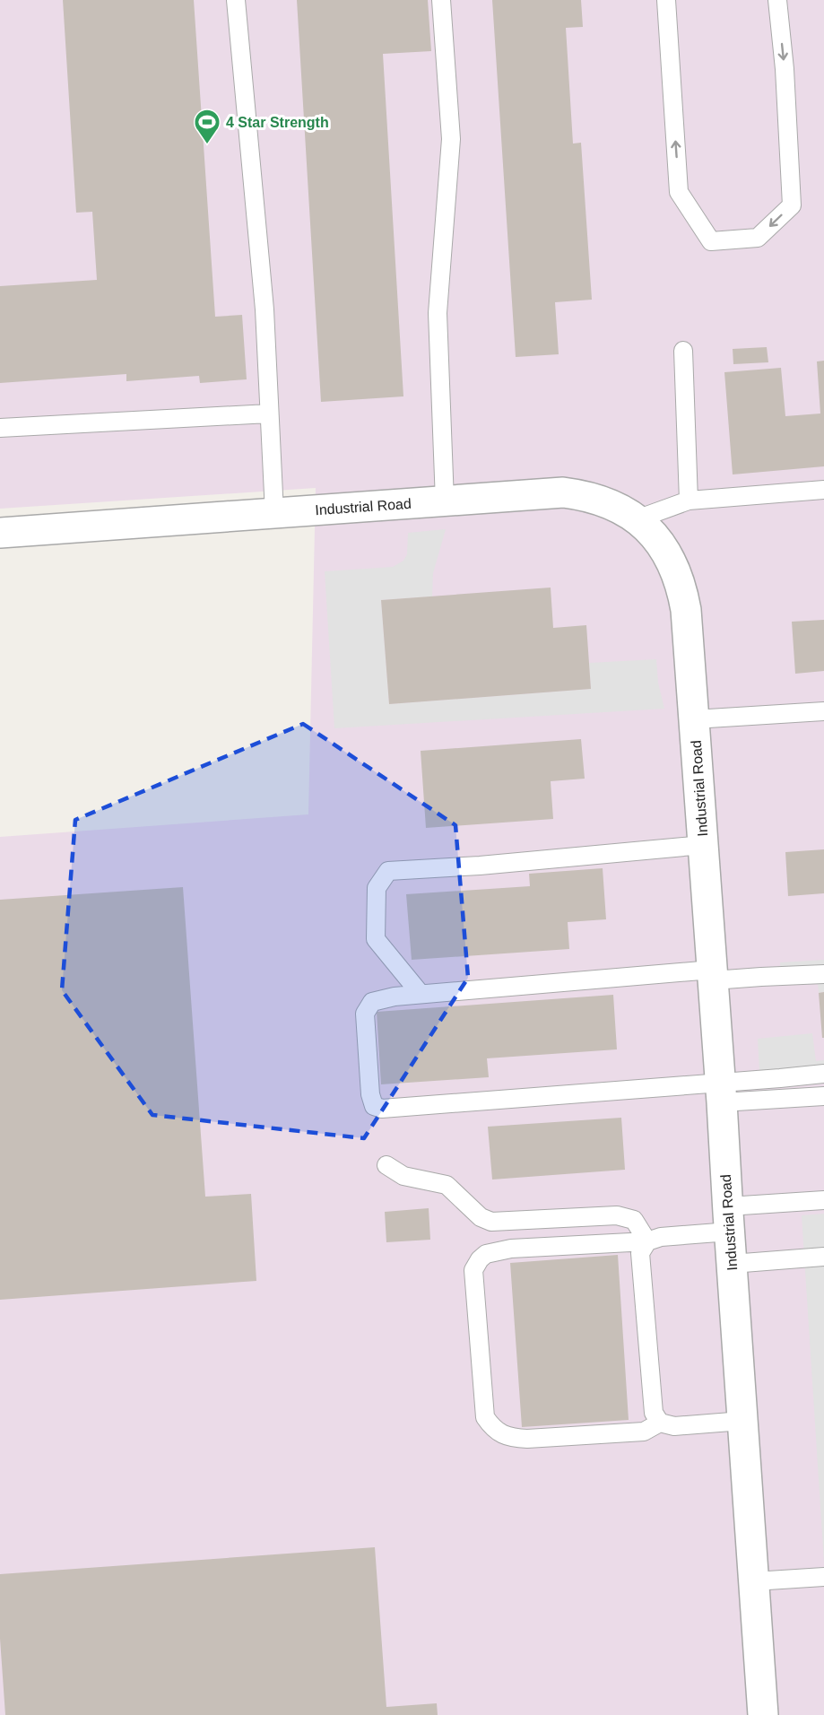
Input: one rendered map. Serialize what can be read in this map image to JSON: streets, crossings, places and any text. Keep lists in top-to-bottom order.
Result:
{
  "streets": {
    "street": ["Industrial Road"]
  },
  "places": {
    "sports": ["4 Star Strength"]
  }
}
